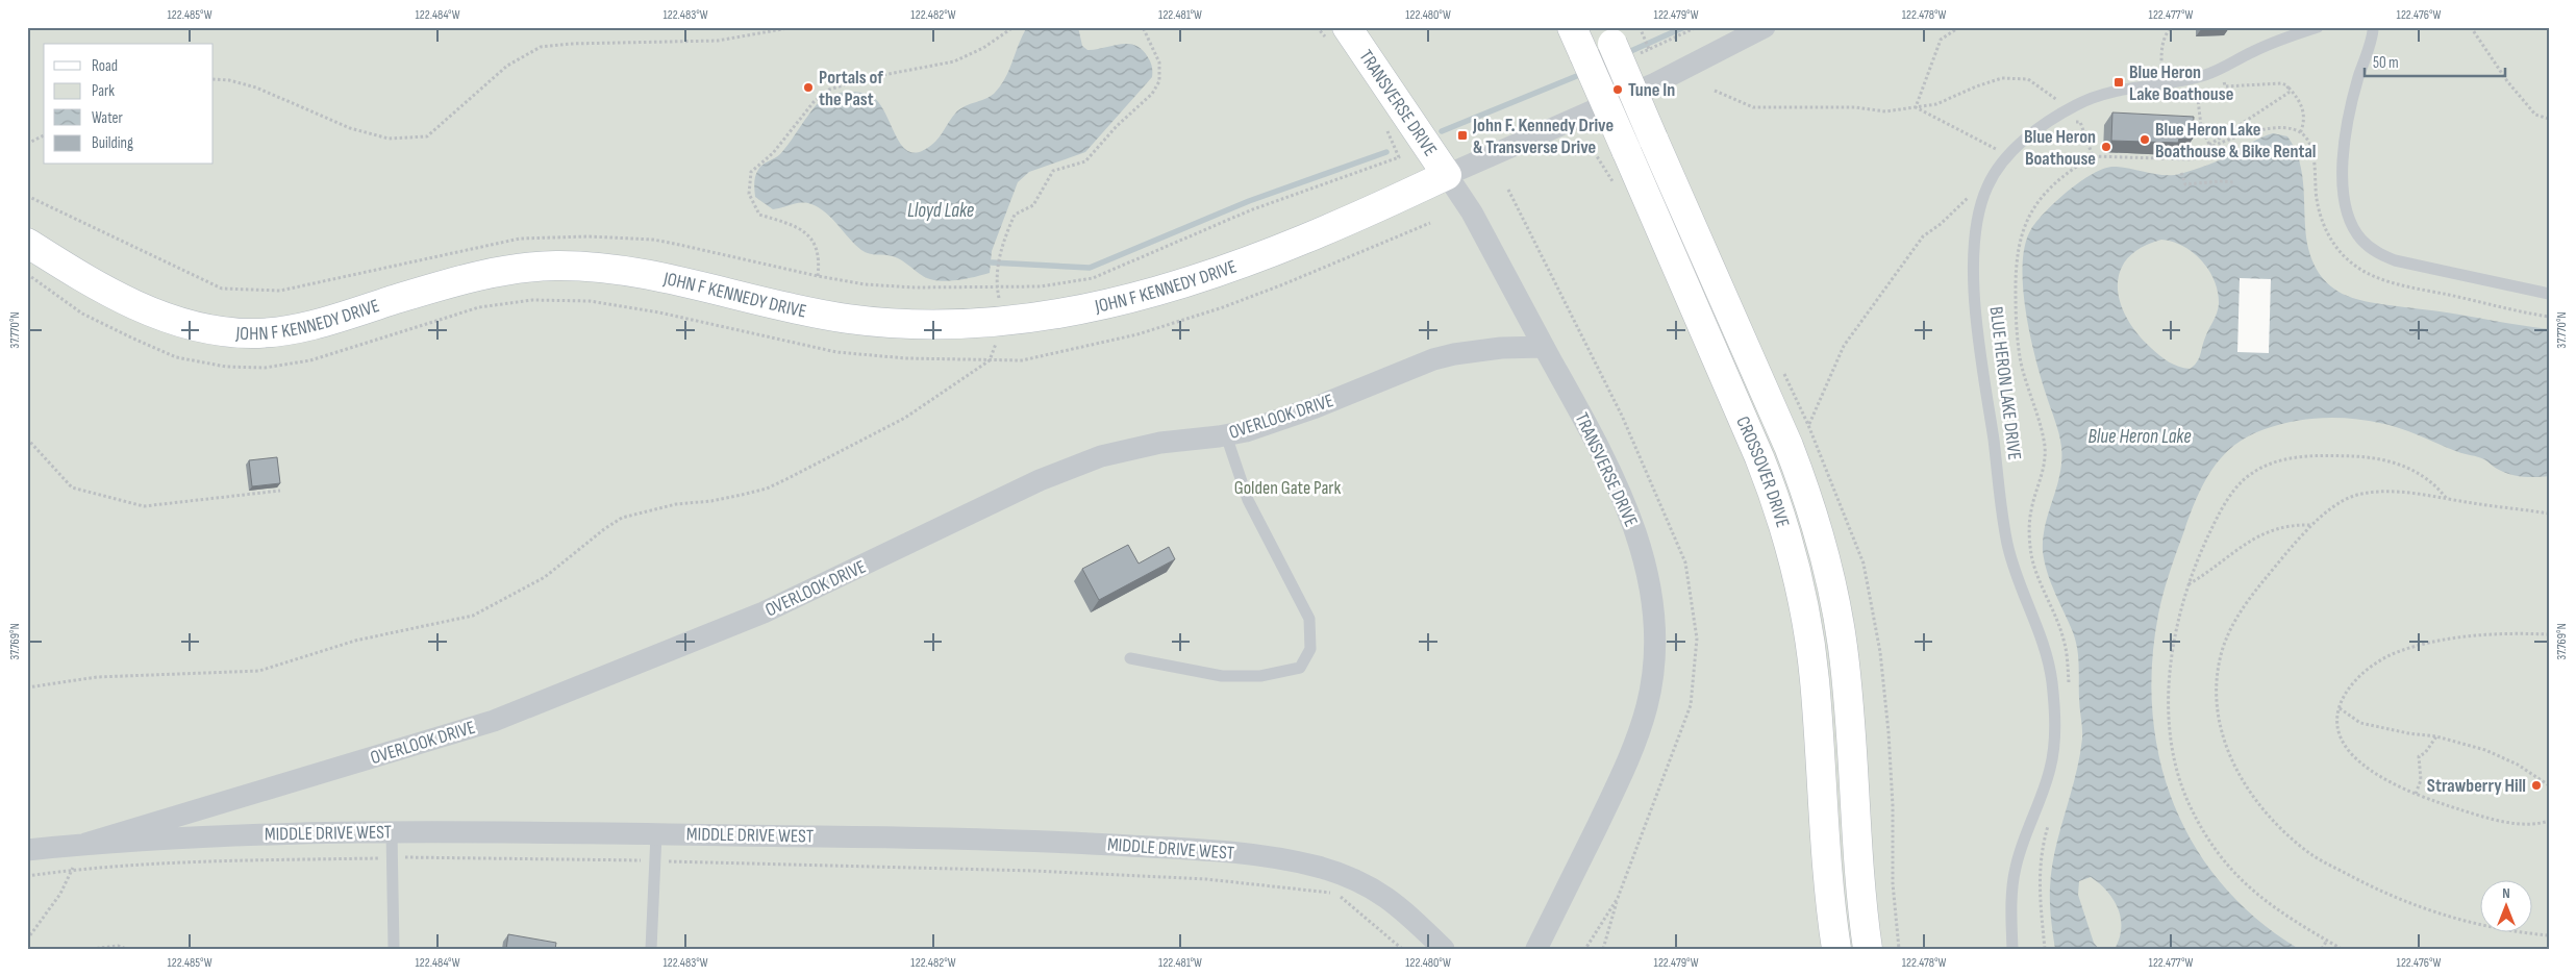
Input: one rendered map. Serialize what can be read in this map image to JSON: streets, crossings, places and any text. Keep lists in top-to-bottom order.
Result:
{
  "streets": {
    "main road": ["TRANSVERSE DRIVE", "JOHN F KENNEDY DRIVE", "CROSSOVER DRIVE"],
    "street": ["OVERLOOK DRIVE", "MIDDLE DRIVE WEST"],
    "lane": ["BLUE HERON LAKE DRIVE"]
  },
  "crossings": [
    ["TRANSVERSE DRIVE", "JOHN F KENNEDY DRIVE"],
    ["TRANSVERSE DRIVE", "OVERLOOK DRIVE"],
    ["OVERLOOK DRIVE", "MIDDLE DRIVE WEST"]
  ],
  "water": ["Lloyd Lake", "Blue Heron Lake"],
  "parks": ["Golden Gate Park"],
  "places": {
    "transit": ["Blue Heron Lake Boathouse", "John F. Kennedy Drive & Transverse Drive"],
    "other": [
      "Portals of the Past",
      "Tune In",
      "Blue Heron Lake Boathouse & Bike Rental",
      "Blue Heron Boathouse",
      "Strawberry Hill"
    ]
  },
  "legend": [
    "Road",
    "Park",
    "Water",
    "Building"
  ],
  "scale_bar": "50 m",
  "north": "top",
  "coordinates": [
    "122.485°W",
    "122.484°W",
    "122.483°W",
    "122.482°W",
    "122.481°W",
    "122.480°W",
    "122.479°W",
    "122.478°W",
    "122.477°W",
    "122.476°W",
    "37.770°N",
    "37.769°N"
  ]
}
